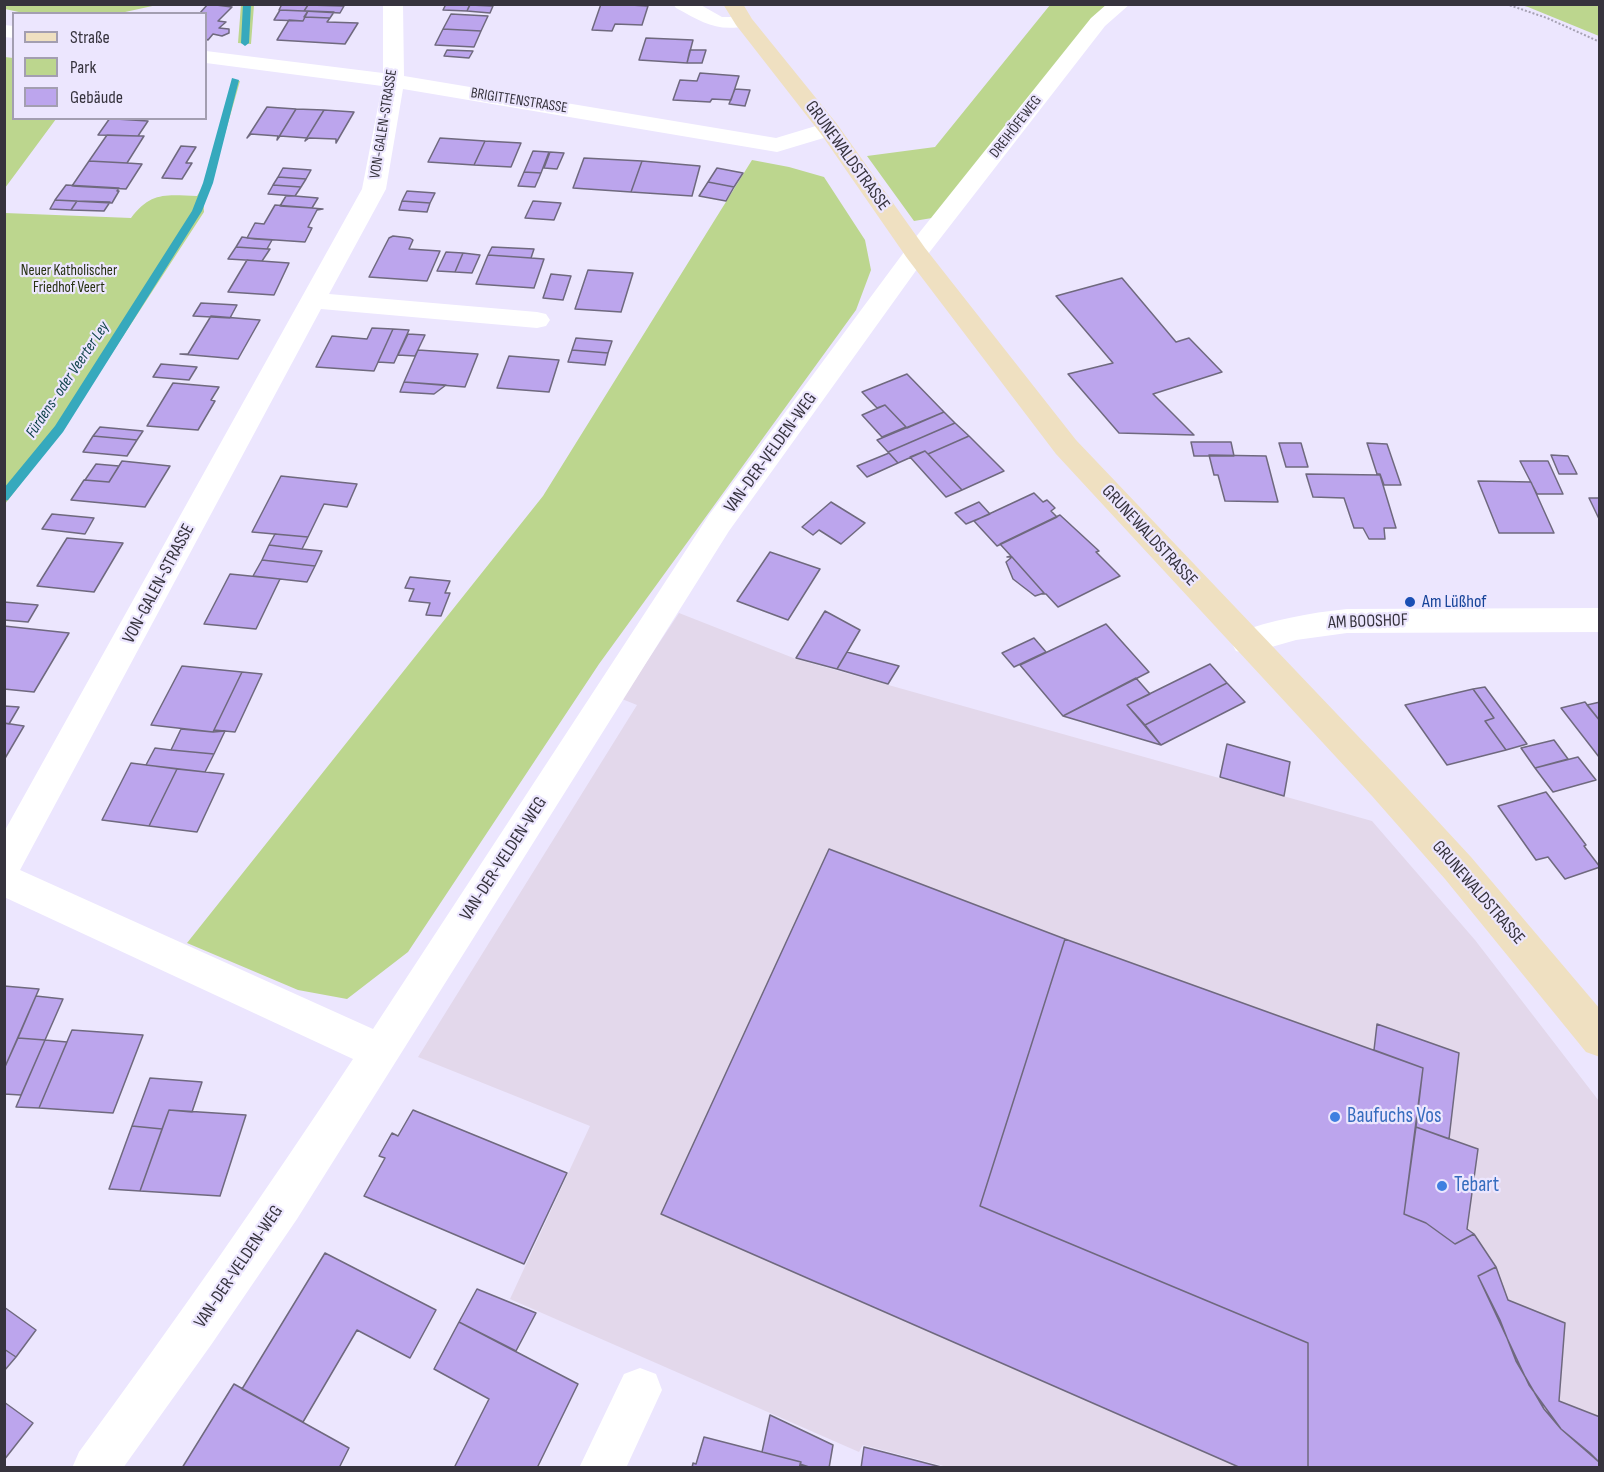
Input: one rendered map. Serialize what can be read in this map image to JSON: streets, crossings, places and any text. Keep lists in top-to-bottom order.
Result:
{
  "streets": {
    "street": [
      "BRIGITTENSTRASSE",
      "VON-GALEN-STRASSE",
      "DREIHÖFEWEG",
      "GRUNEWALDSTRASSE",
      "VAN-DER-VELDEN-WEG",
      "AM BOOSHOF"
    ]
  },
  "crossings": [
    ["BRIGITTENSTRASSE", "VON-GALEN-STRASSE"],
    ["BRIGITTENSTRASSE", "GRUNEWALDSTRASSE"],
    ["DREIHÖFEWEG", "GRUNEWALDSTRASSE"],
    ["DREIHÖFEWEG", "VAN-DER-VELDEN-WEG"],
    ["GRUNEWALDSTRASSE", "VAN-DER-VELDEN-WEG"],
    ["GRUNEWALDSTRASSE", "AM BOOSHOF"]
  ],
  "water": ["Fürdens- oder Veerter Ley"],
  "parks": ["Neuer Katholischer Friedhof Veert"],
  "places": ["Am Lüßhof", "Baufuchs Vos", "Tebart"],
  "legend": ["Straße", "Park", "Gebäude"]
}
